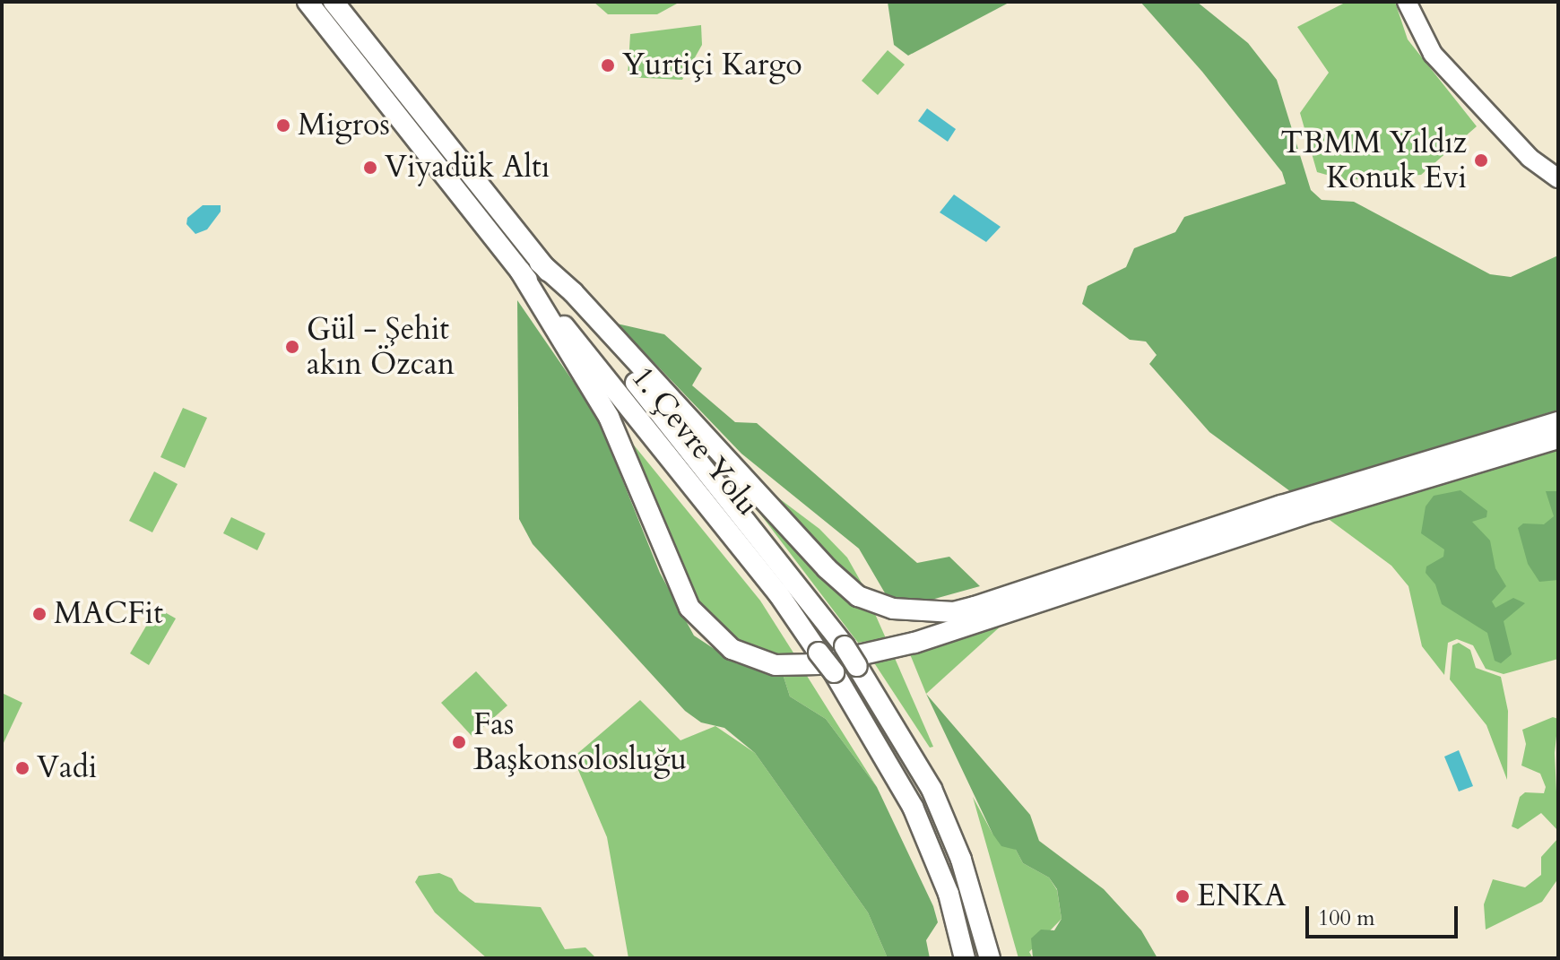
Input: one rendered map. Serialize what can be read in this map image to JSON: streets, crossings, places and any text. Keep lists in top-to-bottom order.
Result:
{
  "streets": {
    "highway": ["1. Çevre Yolu"]
  },
  "places": [
    "Yurtiçi Kargo",
    "Migros",
    "TBMM Yıldız Konuk Evi",
    "Viyadük Altı",
    "Gül - Şehit akın Özcan",
    "MACFit",
    "Fas Başkonsolosluğu",
    "Vadi",
    "ENKA"
  ],
  "scale_bar": "100 m"
}
